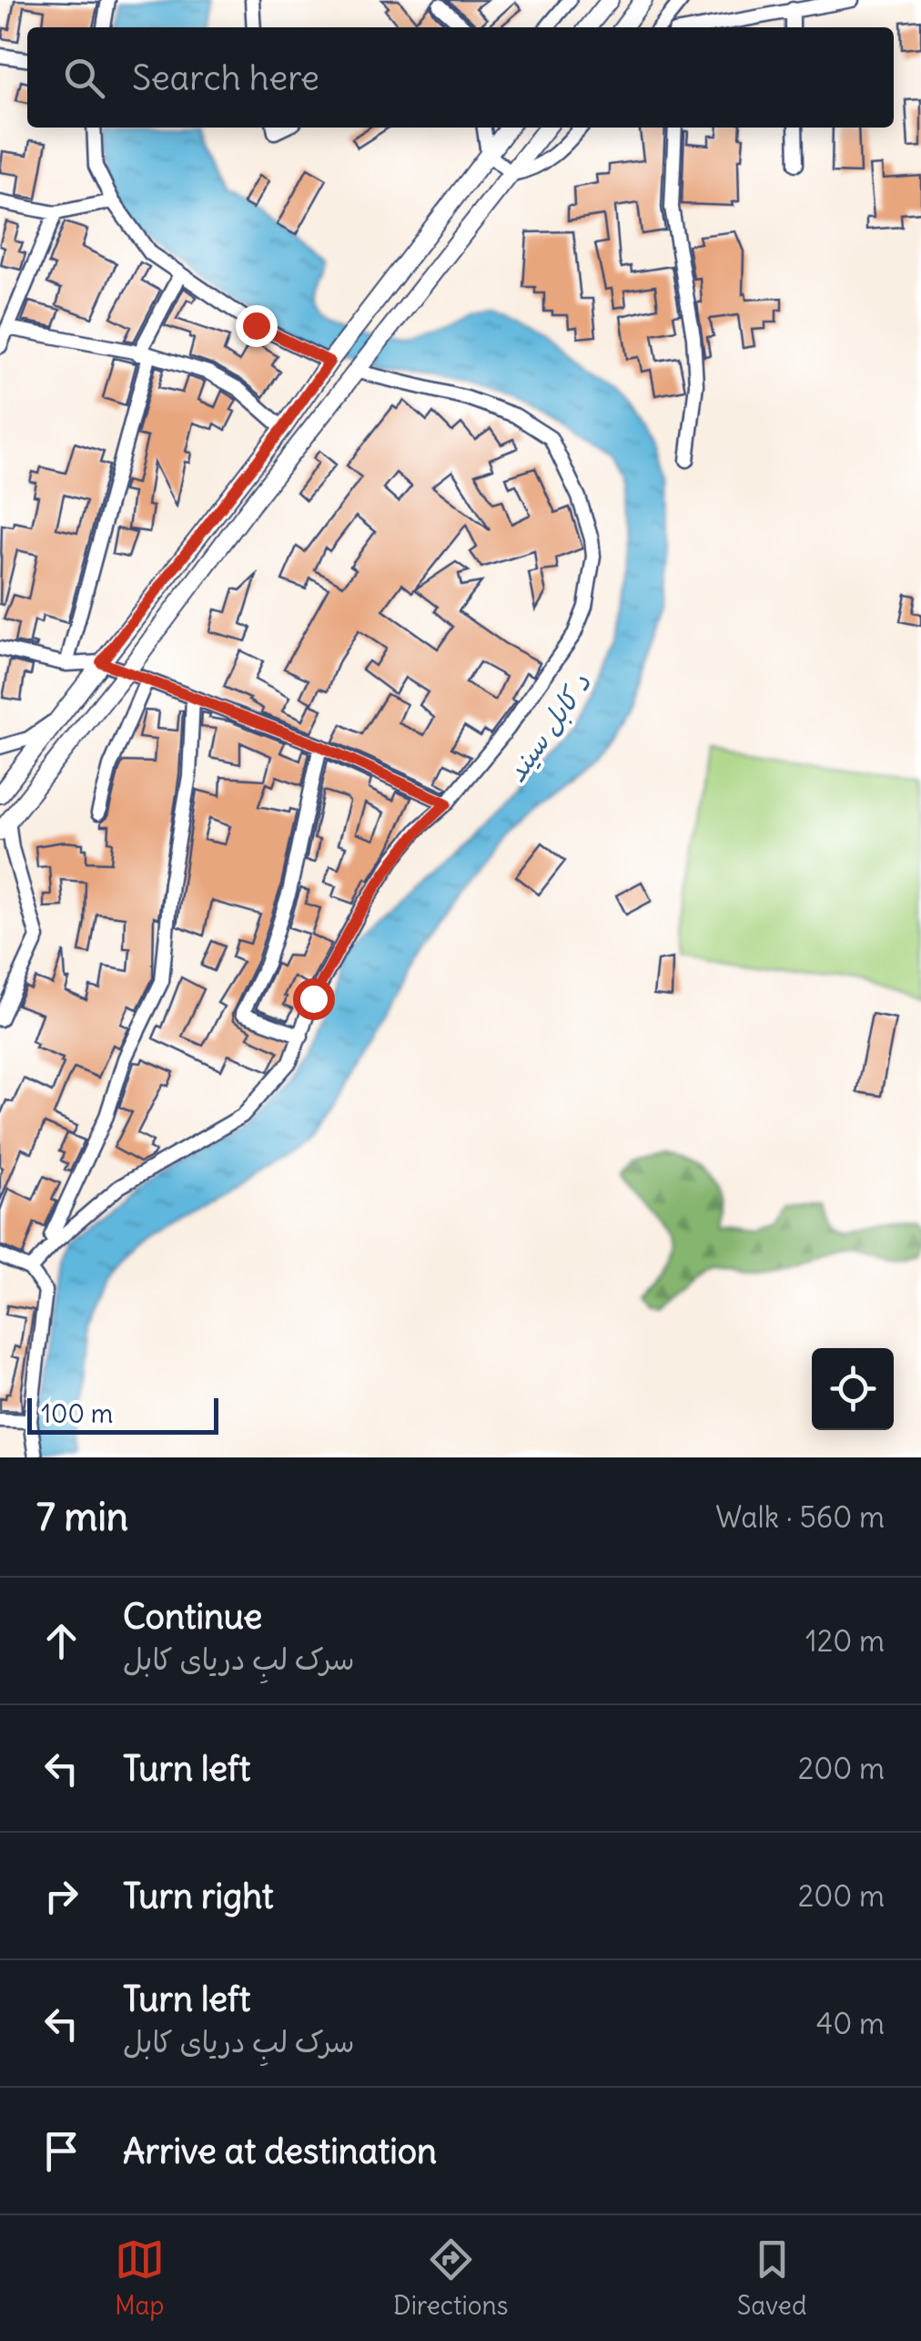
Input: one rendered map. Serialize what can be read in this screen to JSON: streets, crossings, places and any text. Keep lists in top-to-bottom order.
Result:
{
  "water": ["د کابل سيند"],
  "scale_bar": "100 m",
  "page": {
    "search": "Search here",
    "scale": "100 m",
    "heading": ["7 min", "Walk · 560 m"],
    "list": [
      ["Continue", "سرک لبِ دریای کابل", "120 m"],
      ["Turn left", "200 m"],
      ["Turn right", "200 m"],
      ["Turn left", "سرک لبِ دریای کابل", "40 m"],
      "Arrive at destination"
    ],
    "nav": ["Map", "Directions", "Saved"]
  }
}
